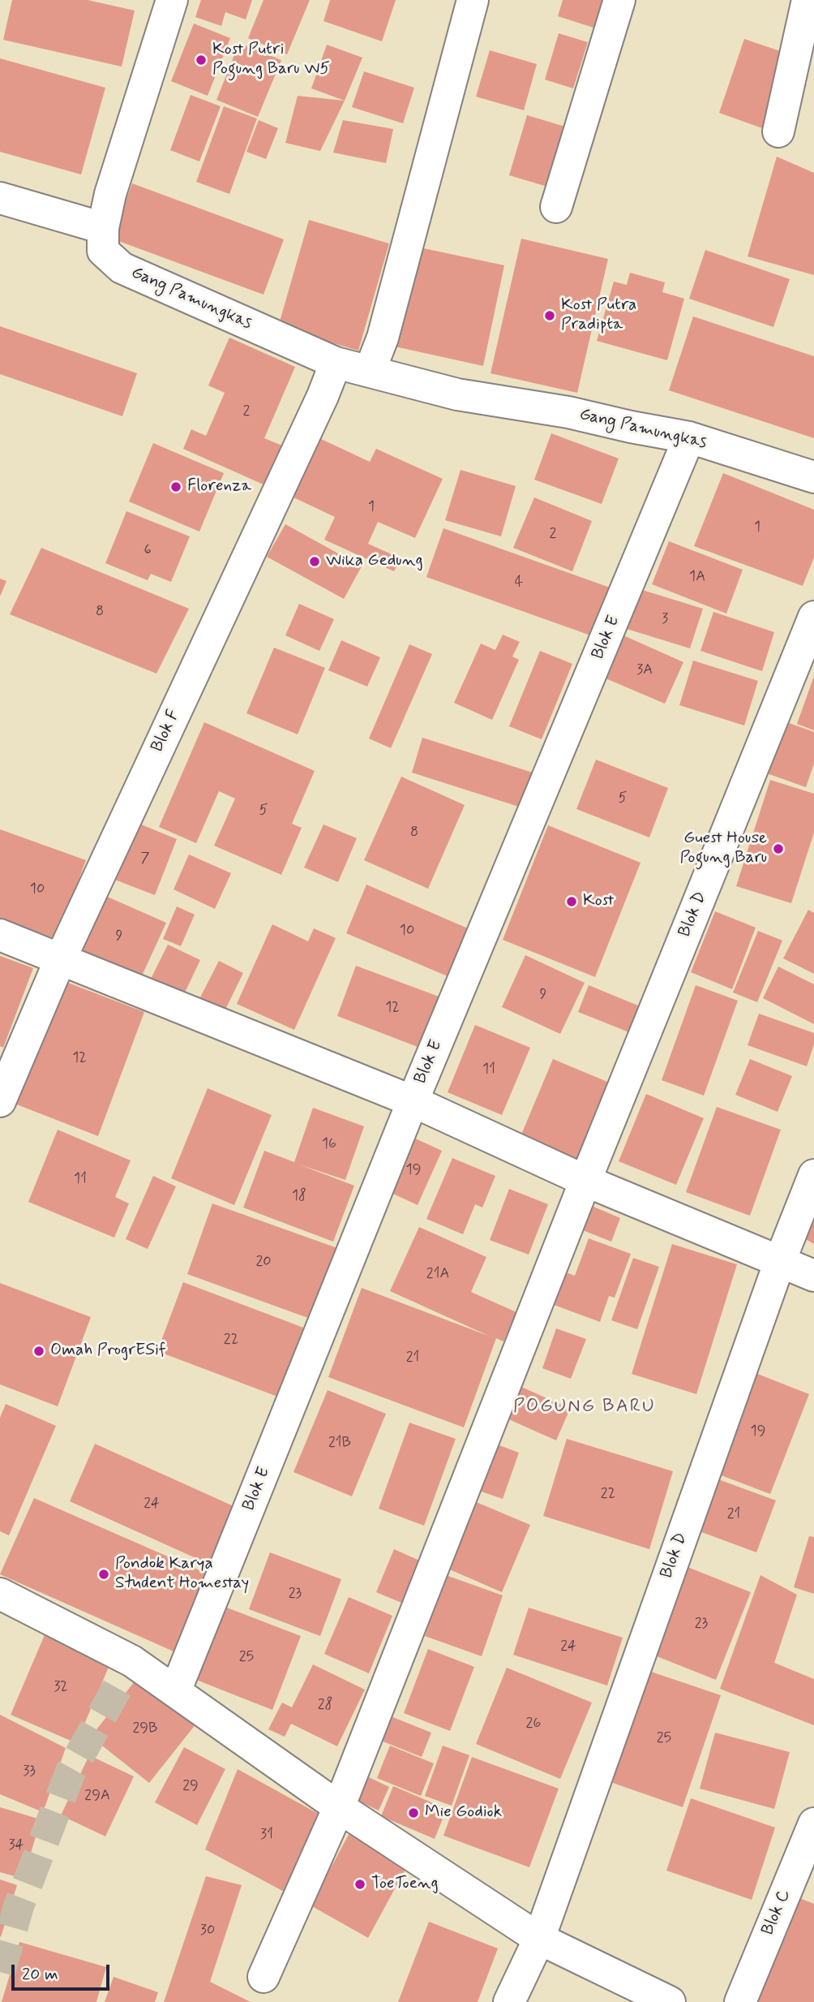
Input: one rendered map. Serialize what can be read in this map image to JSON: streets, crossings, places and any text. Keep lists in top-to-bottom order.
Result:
{
  "streets": {
    "street": [
      "Gang Pamungkas",
      "Blok E",
      "Blok F",
      "Blok D",
      "Blok C"
    ]
  },
  "crossings": [
    ["Gang Pamungkas", "Blok E"],
    ["Gang Pamungkas", "Blok F"]
  ],
  "districts": ["POGUNG BARU"],
  "places": [
    "Kost Putri Pogung Baru W5",
    "Kost Putra Pradipta",
    "Florenza",
    "Wika Gedung",
    "Guest House Pogung Baru",
    "Kost",
    "Omah ProgrESif",
    "Pondok Karya Student Homestay",
    "Mie Godiok",
    "ToeToeng"
  ],
  "house_numbers": [
    "2",
    "1",
    "1",
    "2",
    "6",
    "1A",
    "4",
    "8",
    "3",
    "3A",
    "5",
    "5",
    "8",
    "7",
    "10",
    "10",
    "9",
    "9",
    "12",
    "12",
    "11",
    "16",
    "19",
    "11",
    "18",
    "20",
    "21A",
    "22",
    "21",
    "19",
    "21B",
    "22",
    "24",
    "21",
    "23",
    "23",
    "24",
    "25",
    "32",
    "28",
    "26",
    "29B",
    "25",
    "33",
    "29",
    "29A",
    "31",
    "34",
    "30"
  ],
  "scale_bar": "20 m"
}
